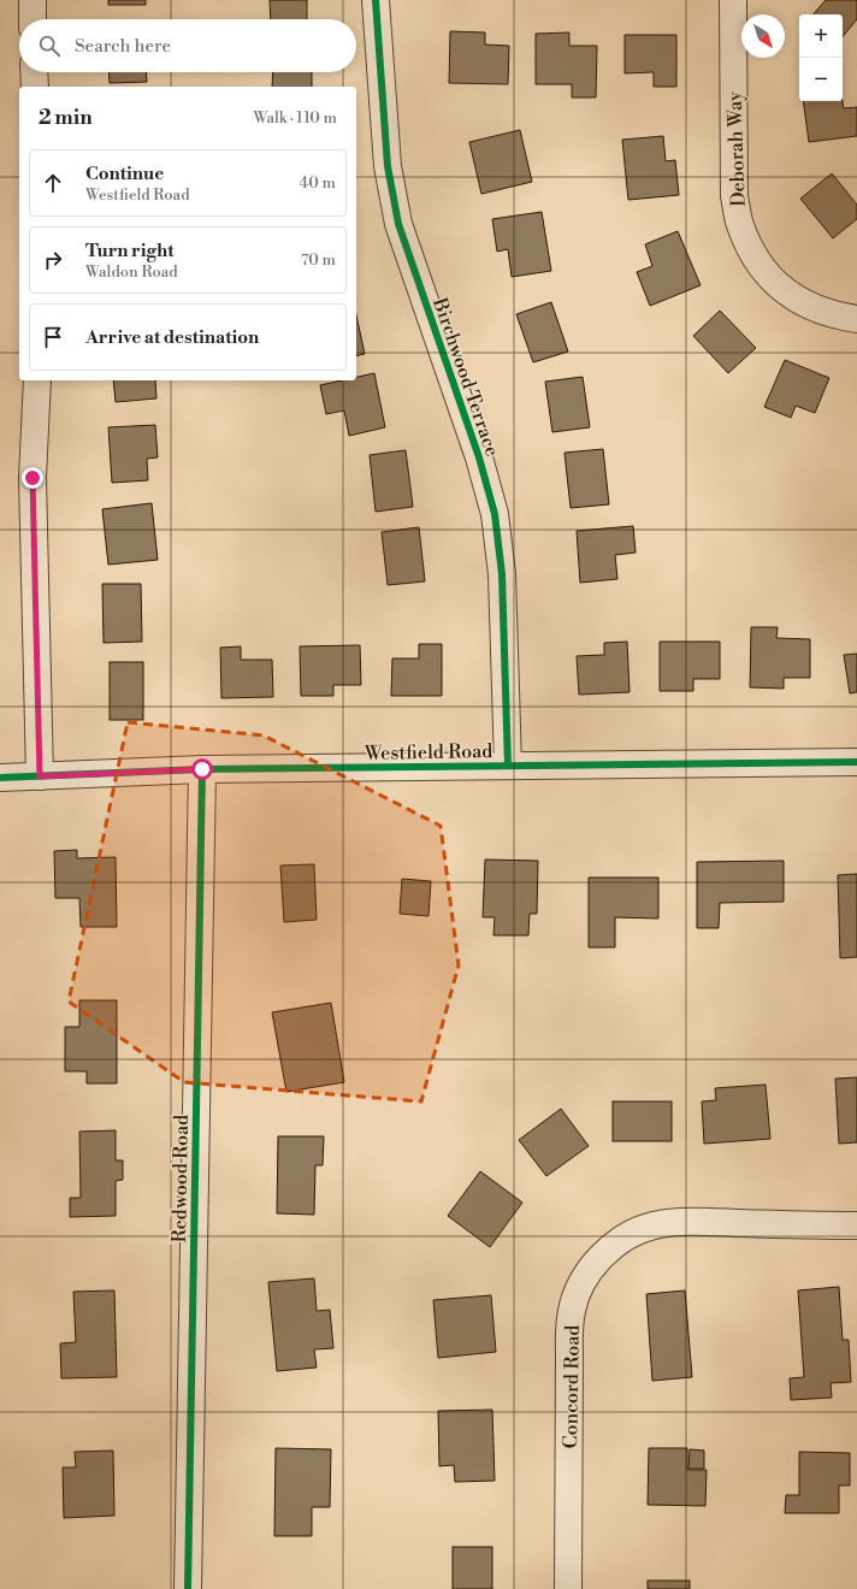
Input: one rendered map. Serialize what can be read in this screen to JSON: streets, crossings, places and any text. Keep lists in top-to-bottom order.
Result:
{
  "streets": {
    "street": [
      "Deborah Way",
      "Birchwood Terrace",
      "Westfield Road",
      "Redwood Road",
      "Concord Road"
    ]
  },
  "crossings": [
    ["Birchwood Terrace", "Westfield Road"],
    ["Westfield Road", "Redwood Road"]
  ],
  "north": "bottom right",
  "page": {
    "map_buttons": ["+", "−"],
    "search": "Search here",
    "heading": ["2 min", "Walk · 110 m"],
    "list": [
      ["Continue", "Westfield Road", "40 m"],
      ["Turn right", "Waldon Road", "70 m"],
      "Arrive at destination"
    ]
  }
}
